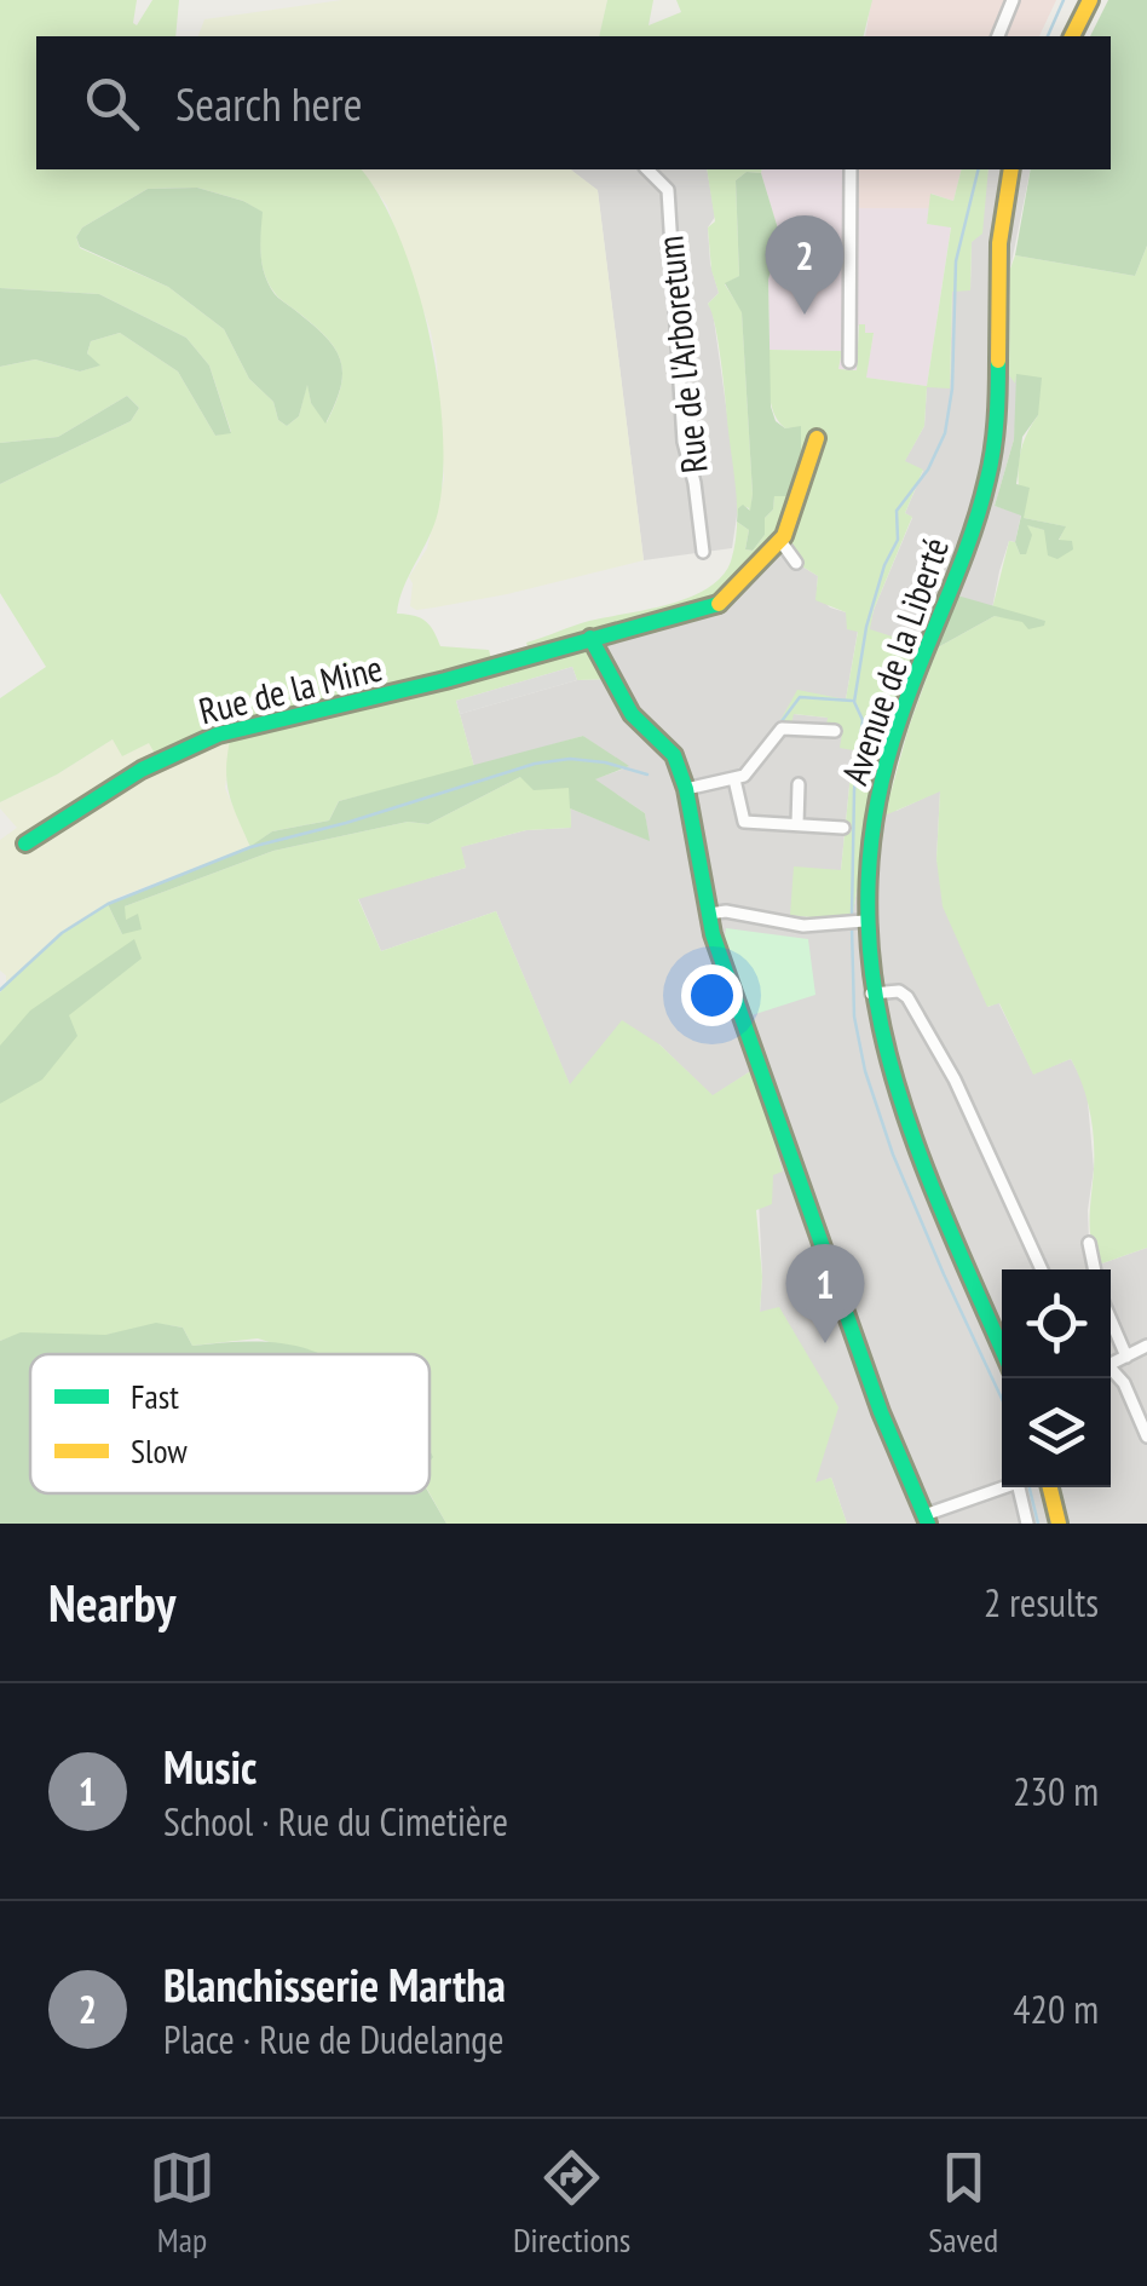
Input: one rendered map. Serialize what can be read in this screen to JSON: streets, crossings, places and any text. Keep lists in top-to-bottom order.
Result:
{
  "streets": {
    "street": ["Rue de l'Arboretum", "Avenue de la Liberté", "Rue de la Mine"]
  },
  "legend": ["Fast", "Slow"],
  "page": {
    "search": "Search here",
    "pins": ["2", "1"],
    "heading": ["Nearby", "2 results"],
    "list": [
      {
        "mark": "1",
        "name": "Music",
        "note": "School · Rue du Cimetière",
        "value": "230 m"
      },
      {
        "mark": "2",
        "name": "Blanchisserie Martha",
        "note": "Place · Rue de Dudelange",
        "value": "420 m"
      }
    ],
    "nav": ["Map", "Directions", "Saved"]
  }
}
